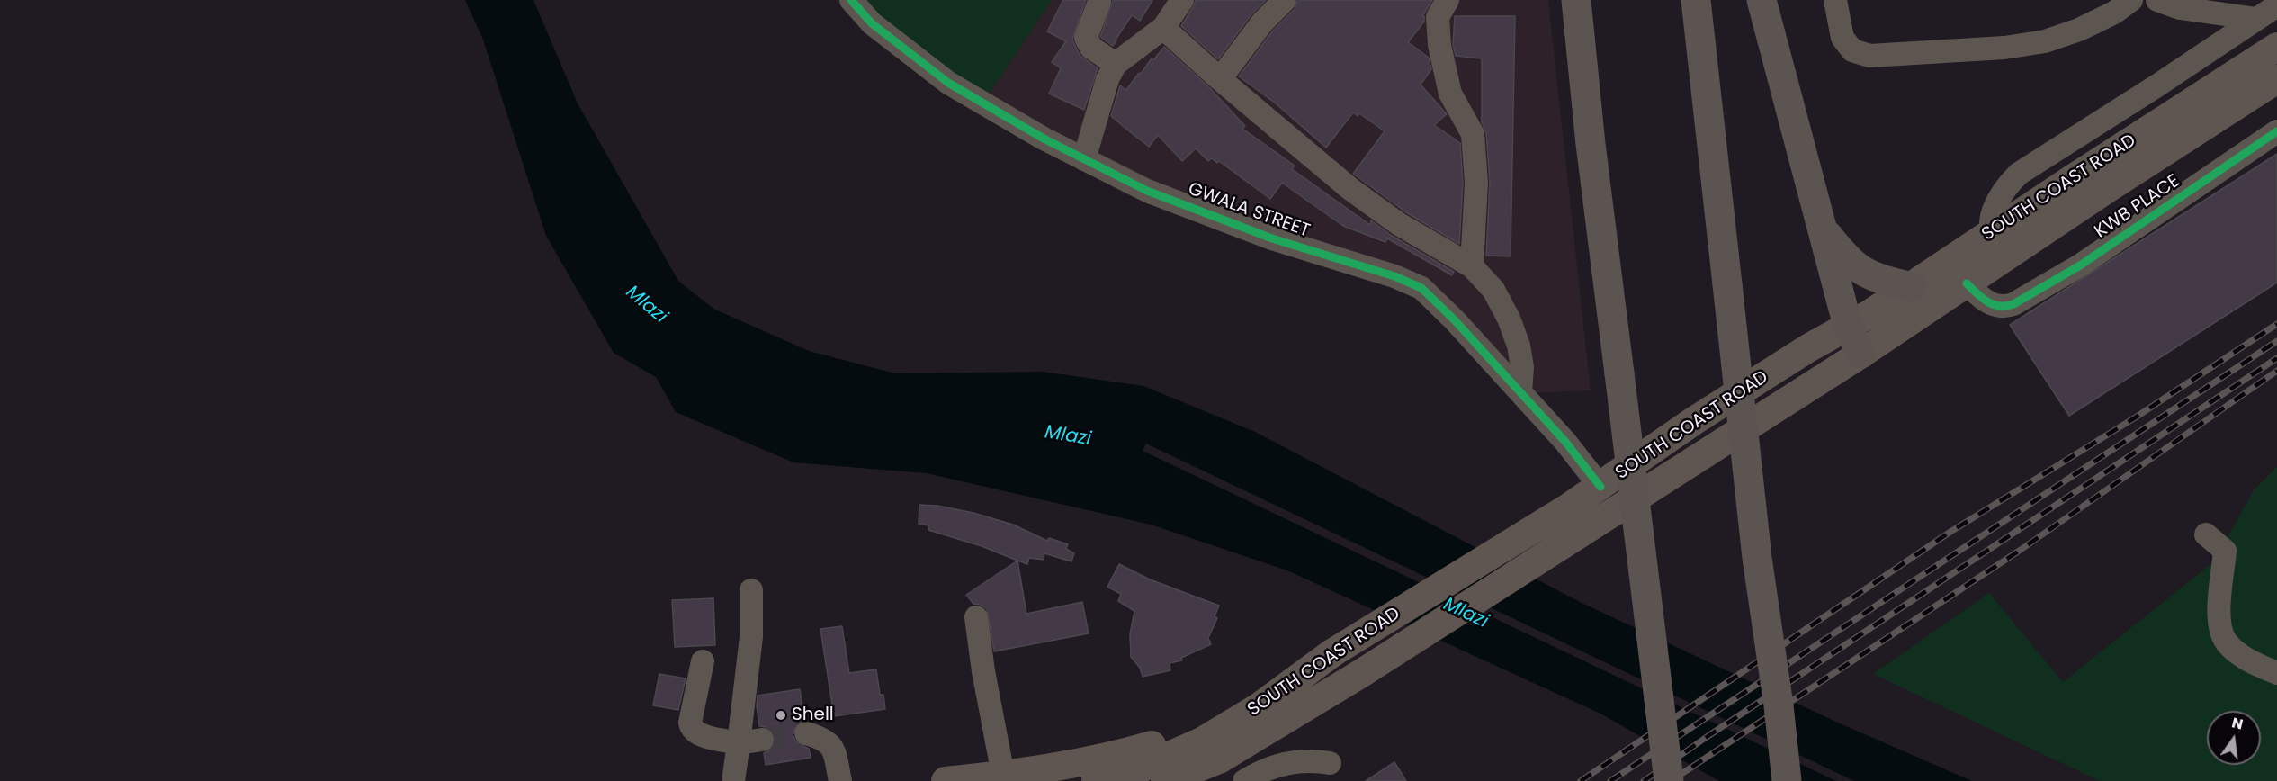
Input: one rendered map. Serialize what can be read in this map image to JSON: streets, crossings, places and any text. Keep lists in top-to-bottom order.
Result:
{
  "streets": {
    "main road": ["SOUTH COAST ROAD"],
    "street": ["KWB PLACE", "GWALA STREET"]
  },
  "crossings": [
    ["SOUTH COAST ROAD", "KWB PLACE"],
    ["SOUTH COAST ROAD", "GWALA STREET"]
  ],
  "water": ["Mlazi"],
  "places": ["Shell"],
  "north": "top"
}
